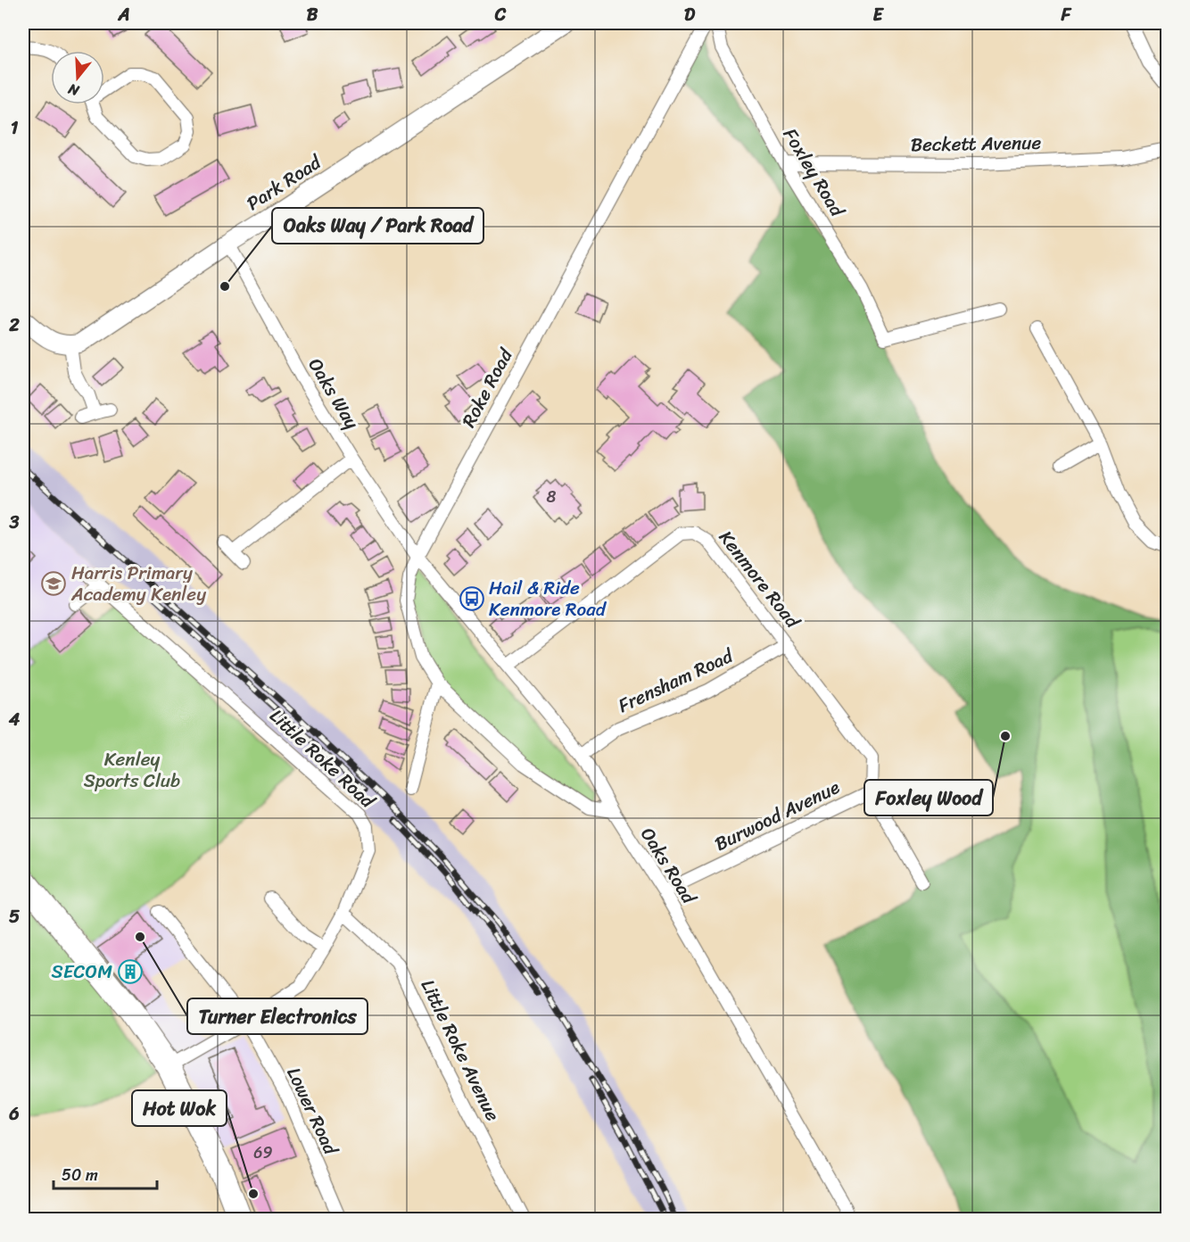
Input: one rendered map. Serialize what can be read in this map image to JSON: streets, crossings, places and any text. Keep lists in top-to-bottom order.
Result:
{
  "streets": {
    "street": [
      "Beckett Avenue",
      "Foxley Road",
      "Park Road",
      "Roke Road",
      "Oaks Way",
      "Kenmore Road",
      "Frensham Road",
      "Little Roke Road",
      "Burwood Avenue",
      "Oaks Road",
      "Little Roke Avenue",
      "Lower Road"
    ]
  },
  "crossings": [
    ["Beckett Avenue", "Foxley Road"],
    ["Park Road", "Oaks Way"],
    ["Roke Road", "Oaks Way"],
    ["Roke Road", "Oaks Road"],
    ["Oaks Way", "Oaks Road"],
    ["Kenmore Road", "Frensham Road"],
    ["Kenmore Road", "Burwood Avenue"],
    ["Kenmore Road", "Oaks Road"],
    ["Frensham Road", "Oaks Road"],
    ["Little Roke Road", "Little Roke Avenue"],
    ["Little Roke Road", "Lower Road"],
    ["Burwood Avenue", "Oaks Road"]
  ],
  "parks": ["Kenley Sports Club"],
  "places": {
    "other": [
      "Oaks Way / Park Road",
      "Foxley Wood",
      "Turner Electronics",
      "Hot Wok"
    ],
    "school or university": ["Harris Primary Academy Kenley"],
    "bus stop": ["Hail & Ride Kenmore Road"],
    "building": ["SECOM"]
  },
  "house_numbers": ["8", "69"],
  "scale_bar": "50 m",
  "north": "bottom",
  "grid": {
    "columns": [
      "A",
      "B",
      "C",
      "D",
      "E",
      "F"
    ],
    "rows": [
      "1",
      "2",
      "3",
      "4",
      "5",
      "6"
    ]
  }
}
